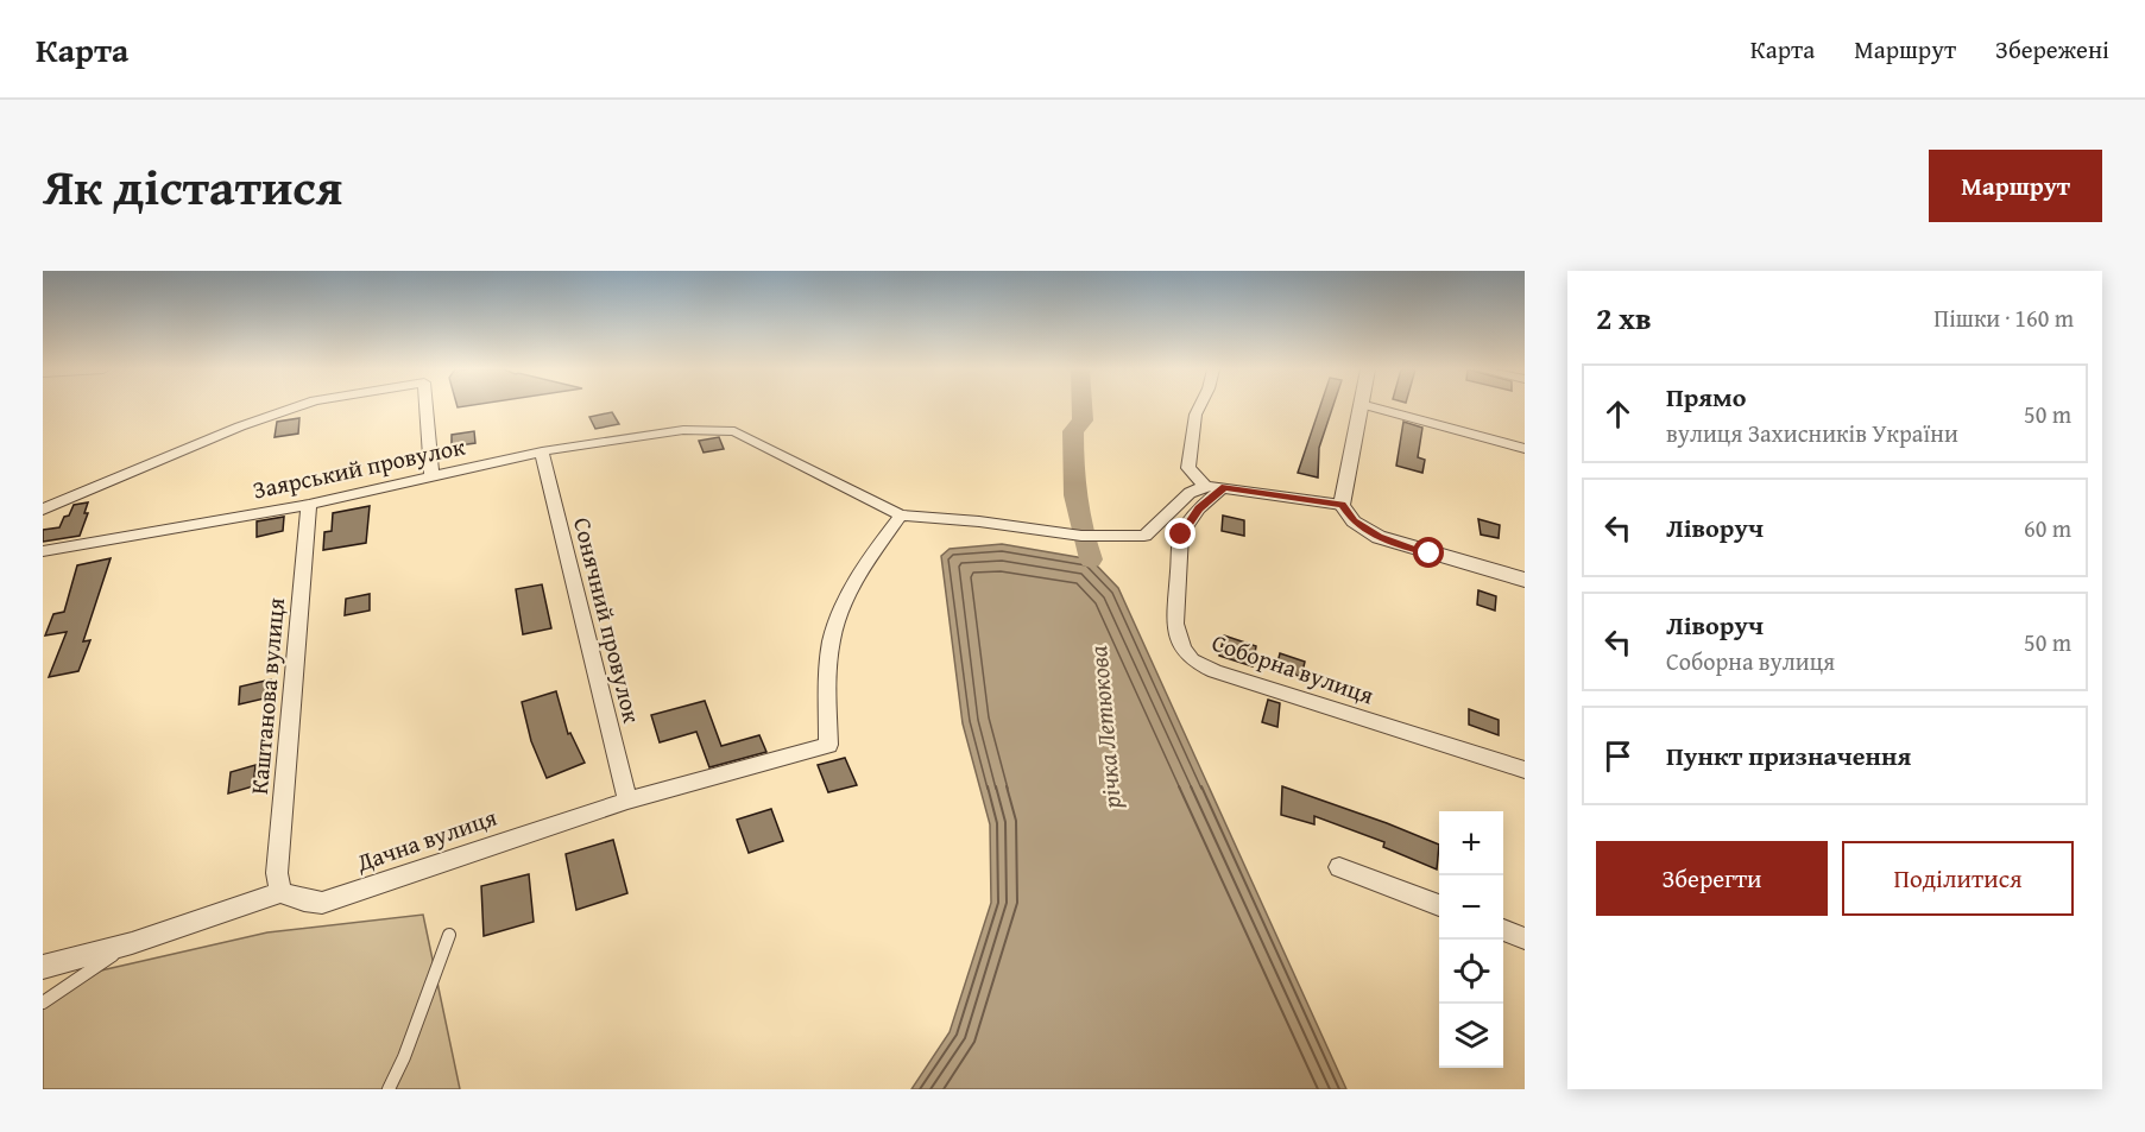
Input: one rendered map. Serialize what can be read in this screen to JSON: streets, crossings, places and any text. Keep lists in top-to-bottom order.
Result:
{
  "streets": {
    "street": [
      "Заярський провулок",
      "Сонячний провулок",
      "Соборна вулиця",
      "Каштанова вулиця",
      "Дачна вулиця"
    ]
  },
  "crossings": [
    ["Заярський провулок", "Сонячний провулок"],
    ["Заярський провулок", "Каштанова вулиця"],
    ["Заярський провулок", "Дачна вулиця"],
    ["Сонячний провулок", "Дачна вулиця"],
    ["Каштанова вулиця", "Дачна вулиця"]
  ],
  "water": ["річка Летюкова"],
  "page": {
    "header": "Карта",
    "nav": ["Карта", "Маршрут", "Збережені"],
    "title": "Як дістатися",
    "buttons": [
      "Маршрут",
      ["Зберегти", "Поділитися"]
    ],
    "heading": ["2 хв", "Пішки · 160 m"],
    "list": [
      ["Прямо", "вулиця Захисників України", "50 m"],
      ["Ліворуч", "60 m"],
      ["Ліворуч", "Соборна вулиця", "50 m"],
      "Пункт призначення"
    ],
    "map_buttons": ["+", "−"]
  }
}
